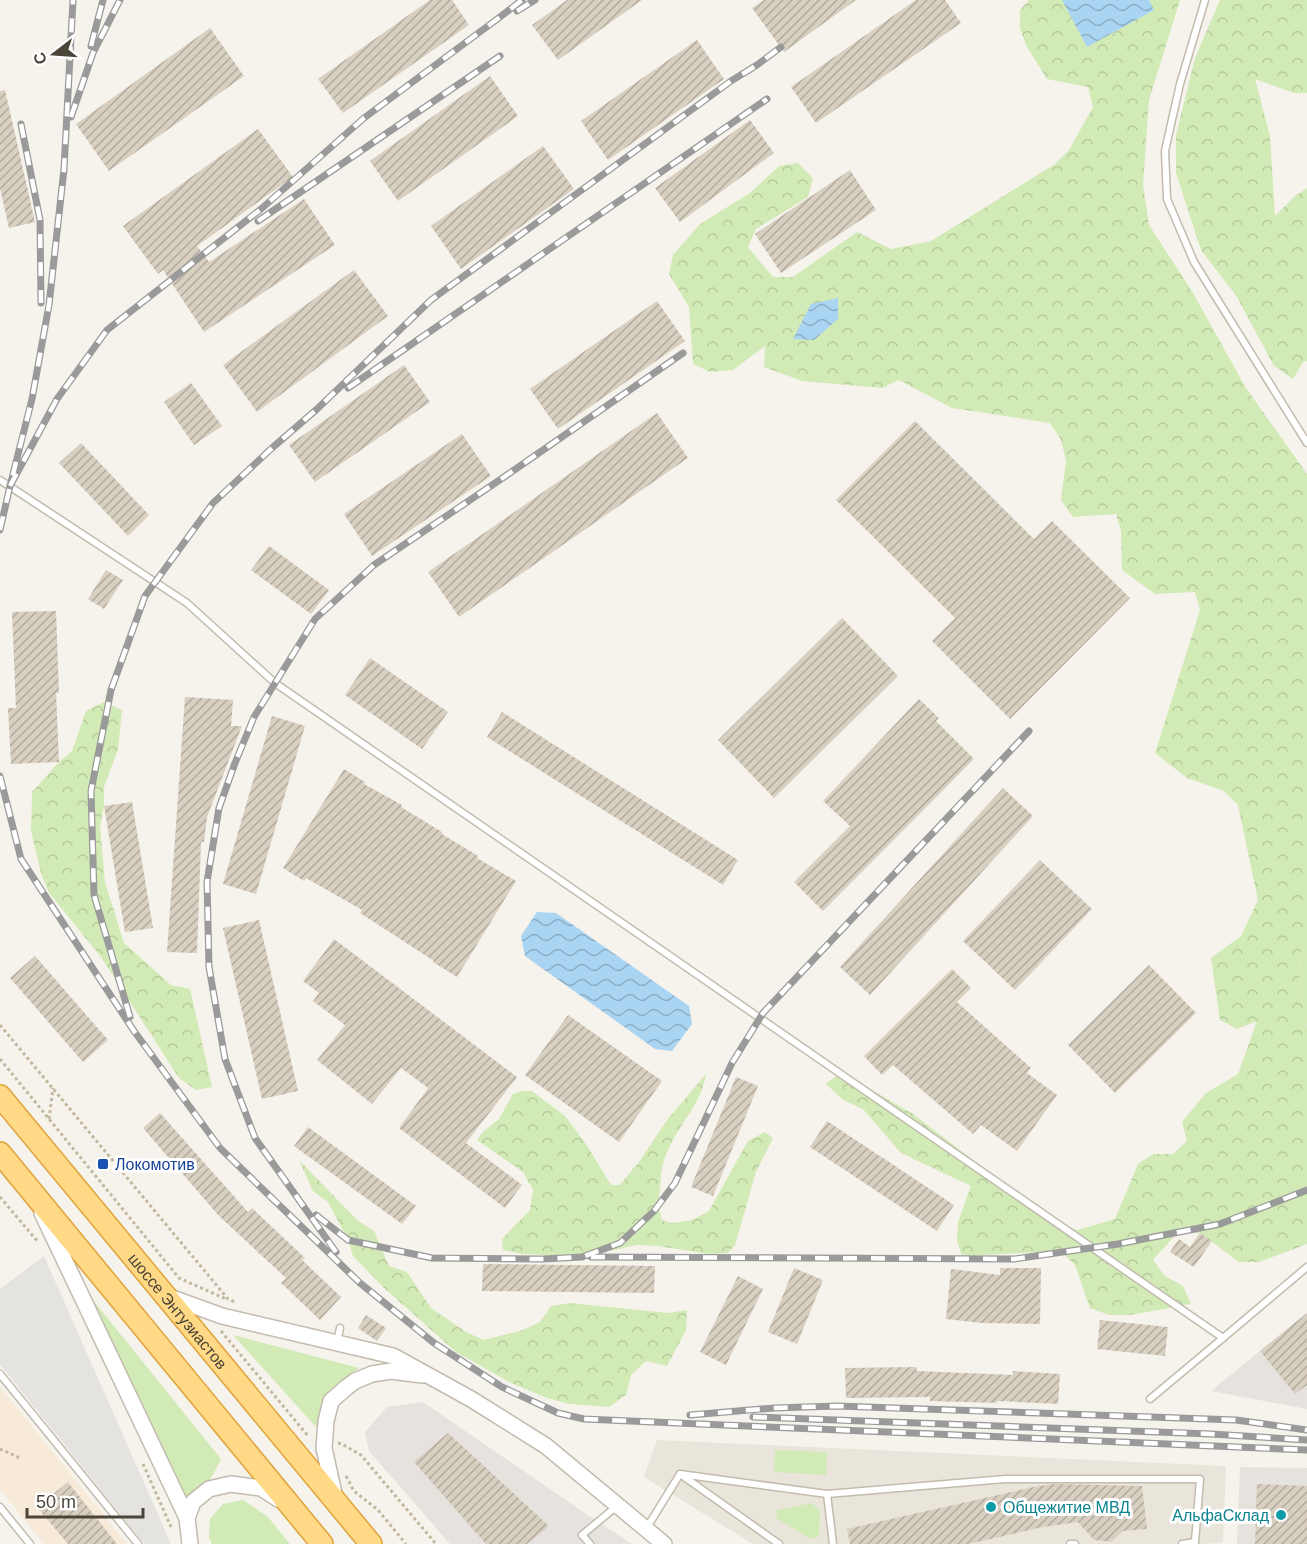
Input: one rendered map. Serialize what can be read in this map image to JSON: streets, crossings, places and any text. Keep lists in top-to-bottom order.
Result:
{
  "streets": {
    "highway": ["шоссе Энтузиастов"]
  },
  "places": {
    "transit": ["Локомотив"],
    "other": ["Общежитие МВД", "АльфаСклад"]
  },
  "scale_bar": "50 m",
  "north": "left"
}
